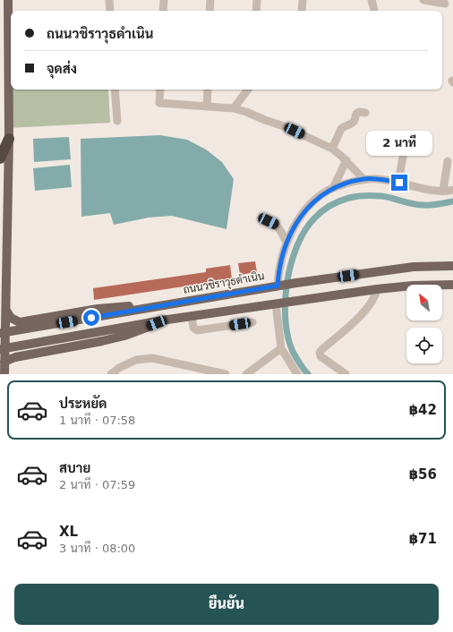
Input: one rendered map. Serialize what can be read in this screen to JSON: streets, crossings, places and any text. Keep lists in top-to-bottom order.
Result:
{
  "streets": {
    "main road": ["ถนนวชิราวุธดำเนิน"]
  },
  "north": "top left",
  "page": {
    "banner": ["ถนนวชิราวุธดำเนิน", "จุดส่ง"],
    "bubble": "2 นาที",
    "list": [
      {
        "name": "ประหยัด",
        "note": "1 นาที · 07:58",
        "value": "฿42"
      },
      {
        "name": "สบาย",
        "note": "2 นาที · 07:59",
        "value": "฿56"
      },
      {
        "name": "XL",
        "note": "3 นาที · 08:00",
        "value": "฿71"
      }
    ],
    "buttons": "ยืนยัน"
  }
}
